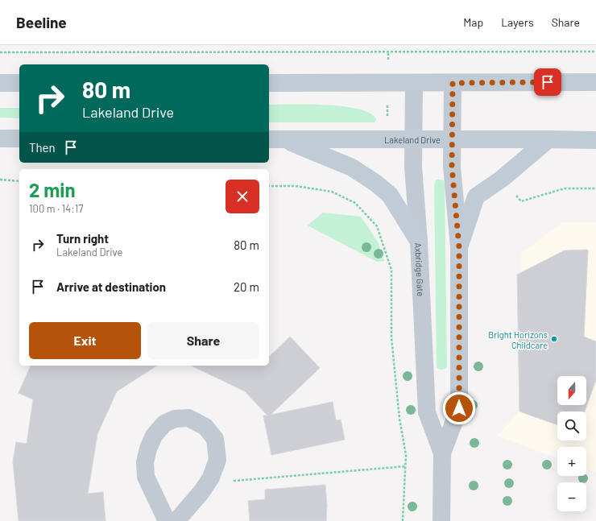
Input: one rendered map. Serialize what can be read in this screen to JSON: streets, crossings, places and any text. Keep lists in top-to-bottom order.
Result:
{
  "streets": {
    "main road": ["Lakeland Drive"],
    "street": ["Axbridge Gate"]
  },
  "crossings": [
    ["Lakeland Drive", "Axbridge Gate"]
  ],
  "places": ["Bright Horizons Childcare"],
  "north": "bottom",
  "page": {
    "header": "Beeline",
    "nav": ["Map", "Layers", "Share"],
    "turn": ["80 m", "Lakeland Drive"],
    "then": "Then",
    "heading": ["2 min", "100 m · 14:17"],
    "list": [
      {
        "name": "Turn right",
        "note": "Lakeland Drive",
        "value": "80 m"
      },
      {
        "name": "Arrive at destination",
        "value": "20 m"
      }
    ],
    "buttons": ["Exit", "Share"],
    "map_buttons": ["+", "−"]
  }
}
